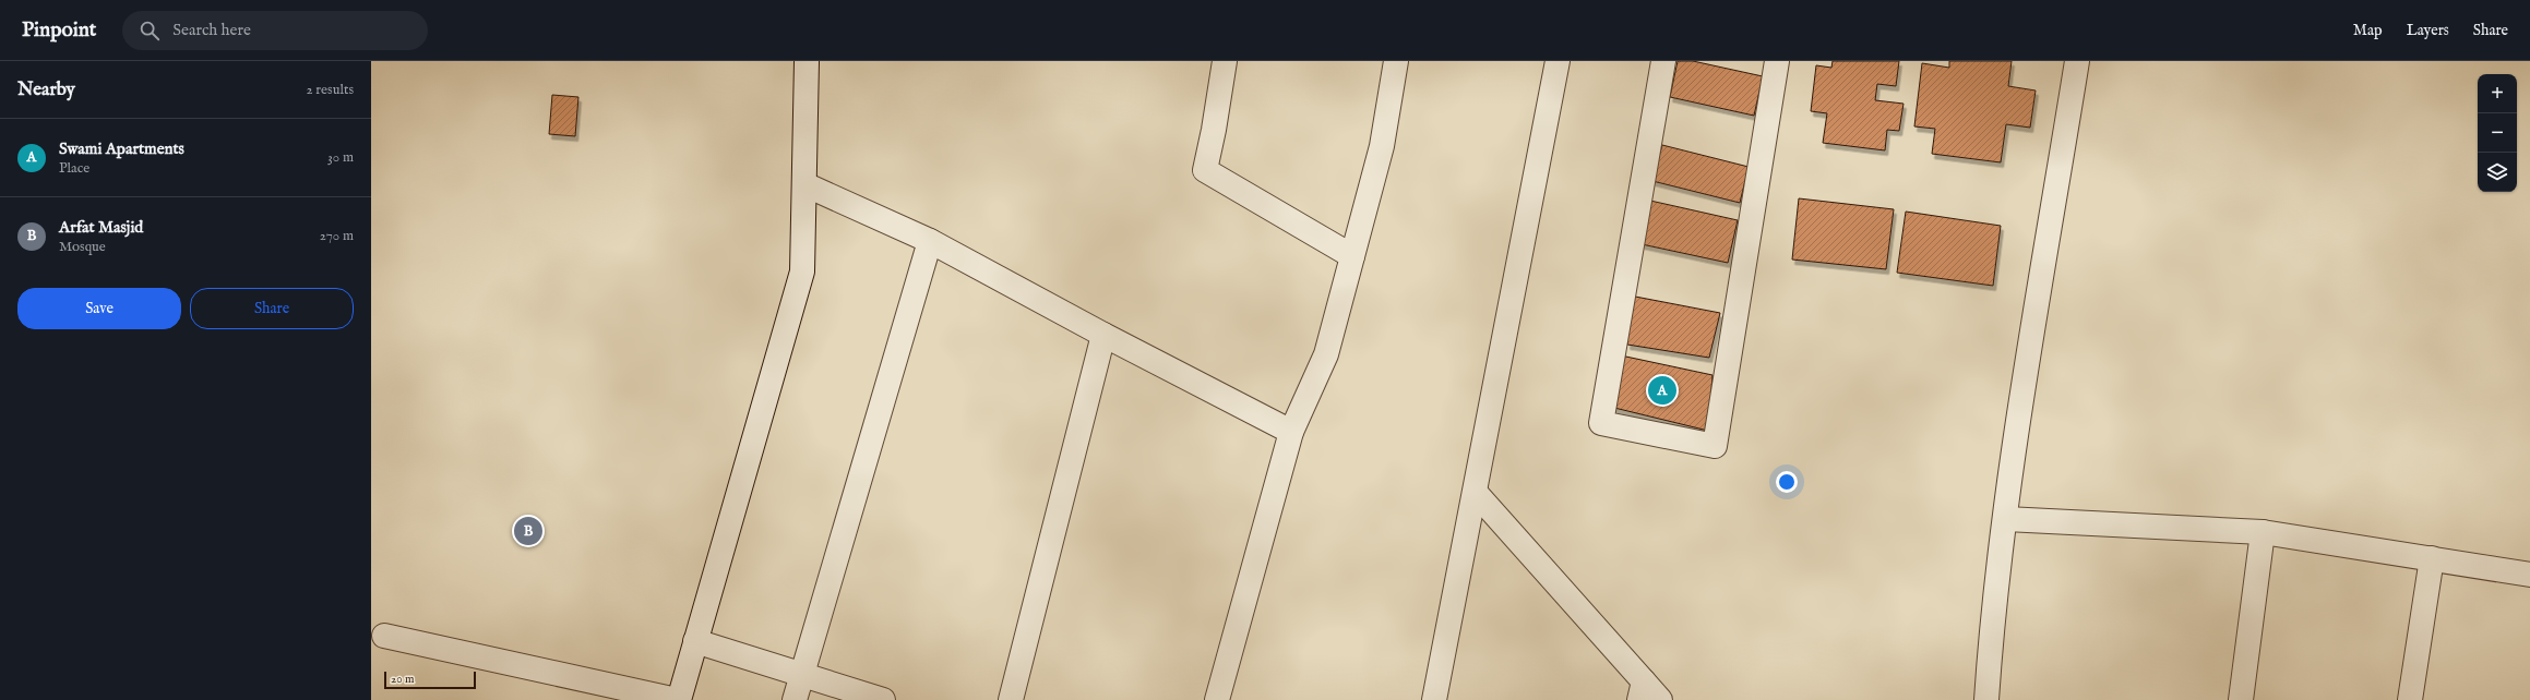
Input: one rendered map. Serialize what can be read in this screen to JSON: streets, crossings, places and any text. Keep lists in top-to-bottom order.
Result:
{
  "scale_bar": "20 m",
  "page": {
    "header": "Pinpoint",
    "search": "Search here",
    "nav": ["Map", "Layers", "Share"],
    "heading": ["Nearby", "2 results"],
    "map_buttons": ["+", "−"],
    "list": [
      {
        "mark": "A",
        "name": "Swami Apartments",
        "note": "Place",
        "value": "30 m"
      },
      {
        "mark": "B",
        "name": "Arfat Masjid",
        "note": "Mosque",
        "value": "270 m"
      }
    ],
    "buttons": ["Save", "Share"],
    "pins": ["A", "B"],
    "scale": "20 m"
  }
}
